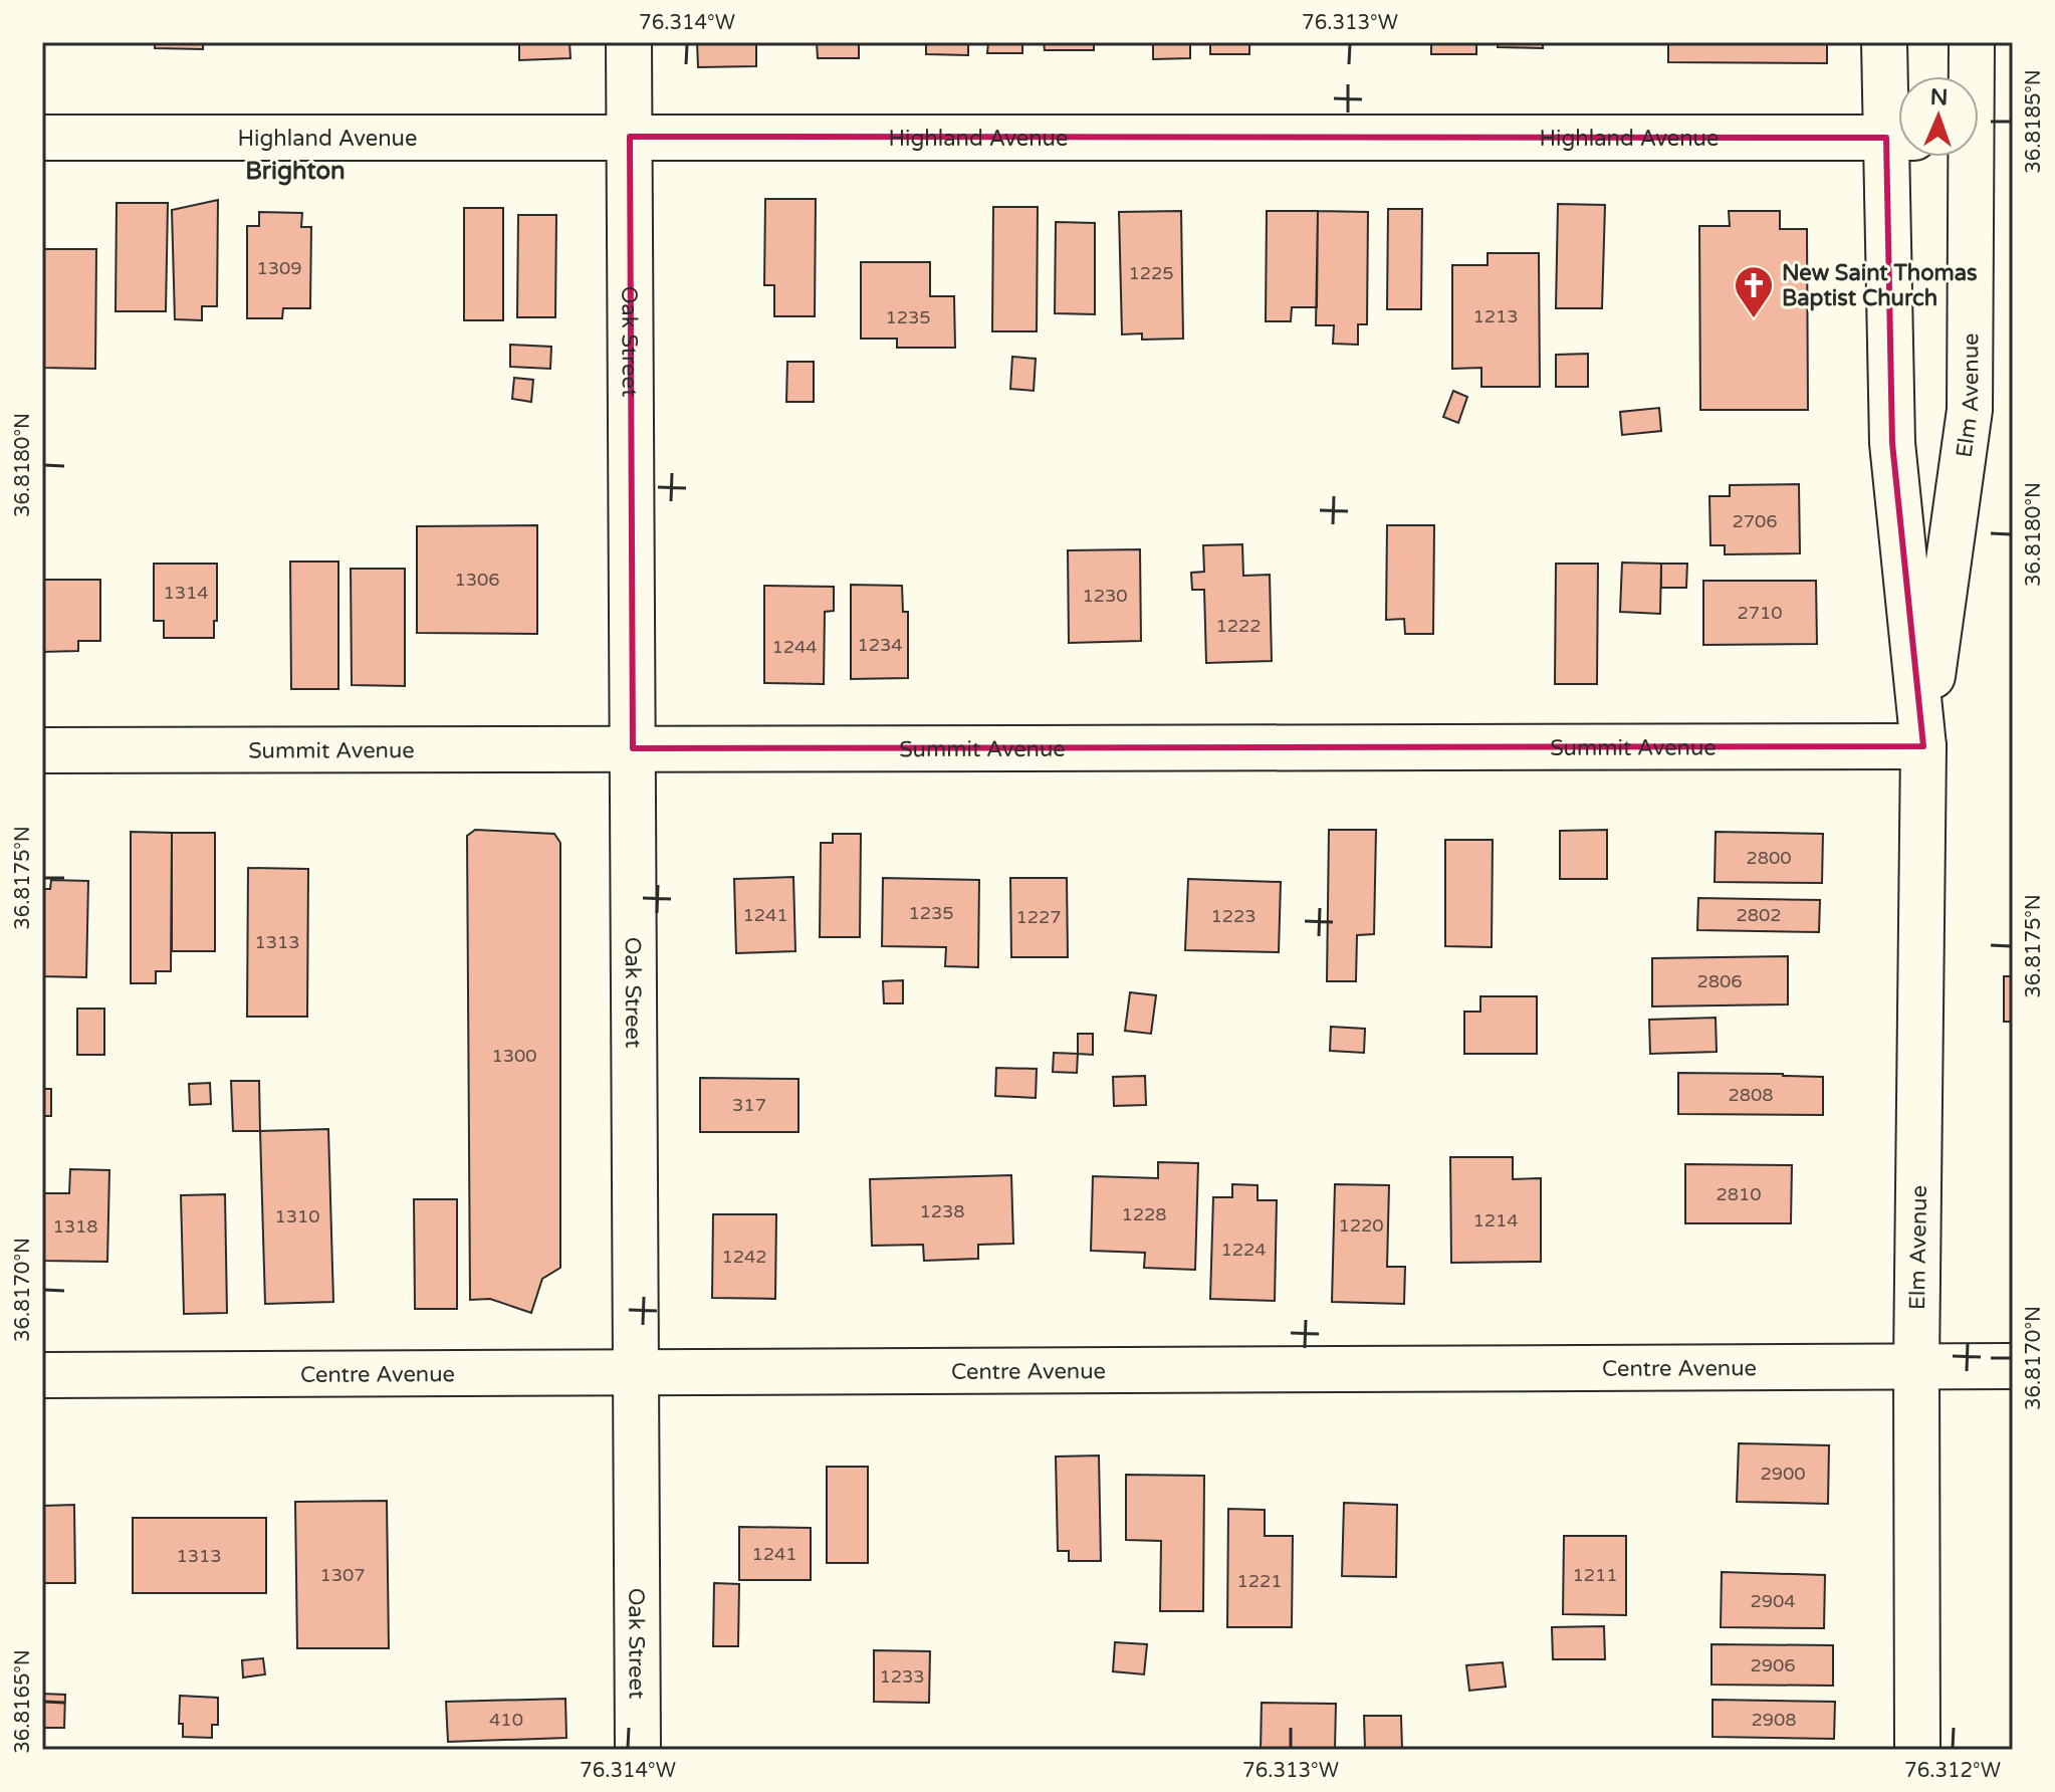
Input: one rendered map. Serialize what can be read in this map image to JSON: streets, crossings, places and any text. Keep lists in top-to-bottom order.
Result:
{
  "streets": {
    "street": [
      "Highland Avenue",
      "Oak Street",
      "Elm Avenue",
      "Summit Avenue",
      "Centre Avenue"
    ]
  },
  "crossings": [
    ["Highland Avenue", "Oak Street"],
    ["Oak Street", "Summit Avenue"],
    ["Oak Street", "Centre Avenue"],
    ["Elm Avenue", "Summit Avenue"],
    ["Elm Avenue", "Centre Avenue"]
  ],
  "districts": ["Brighton"],
  "places": {
    "church": ["New Saint Thomas Baptist Church"]
  },
  "house_numbers": [
    "1309",
    "1225",
    "1213",
    "1235",
    "2706",
    "1306",
    "1314",
    "1230",
    "2710",
    "1222",
    "1234",
    "1244",
    "2800",
    "1235",
    "1241",
    "2802",
    "1223",
    "1227",
    "1313",
    "2806",
    "1300",
    "2808",
    "317",
    "2810",
    "1238",
    "1228",
    "1310",
    "1214",
    "1220",
    "1318",
    "1224",
    "1242",
    "2900",
    "1241",
    "1313",
    "1307",
    "1211",
    "1221",
    "2904",
    "2906",
    "1233",
    "410",
    "2908"
  ],
  "north": "top",
  "coordinates": [
    "76.314°W",
    "76.313°W",
    "36.8185°N",
    "36.8180°N",
    "36.8175°N",
    "36.8170°N",
    "36.8165°N",
    "76.312°W"
  ]
}
